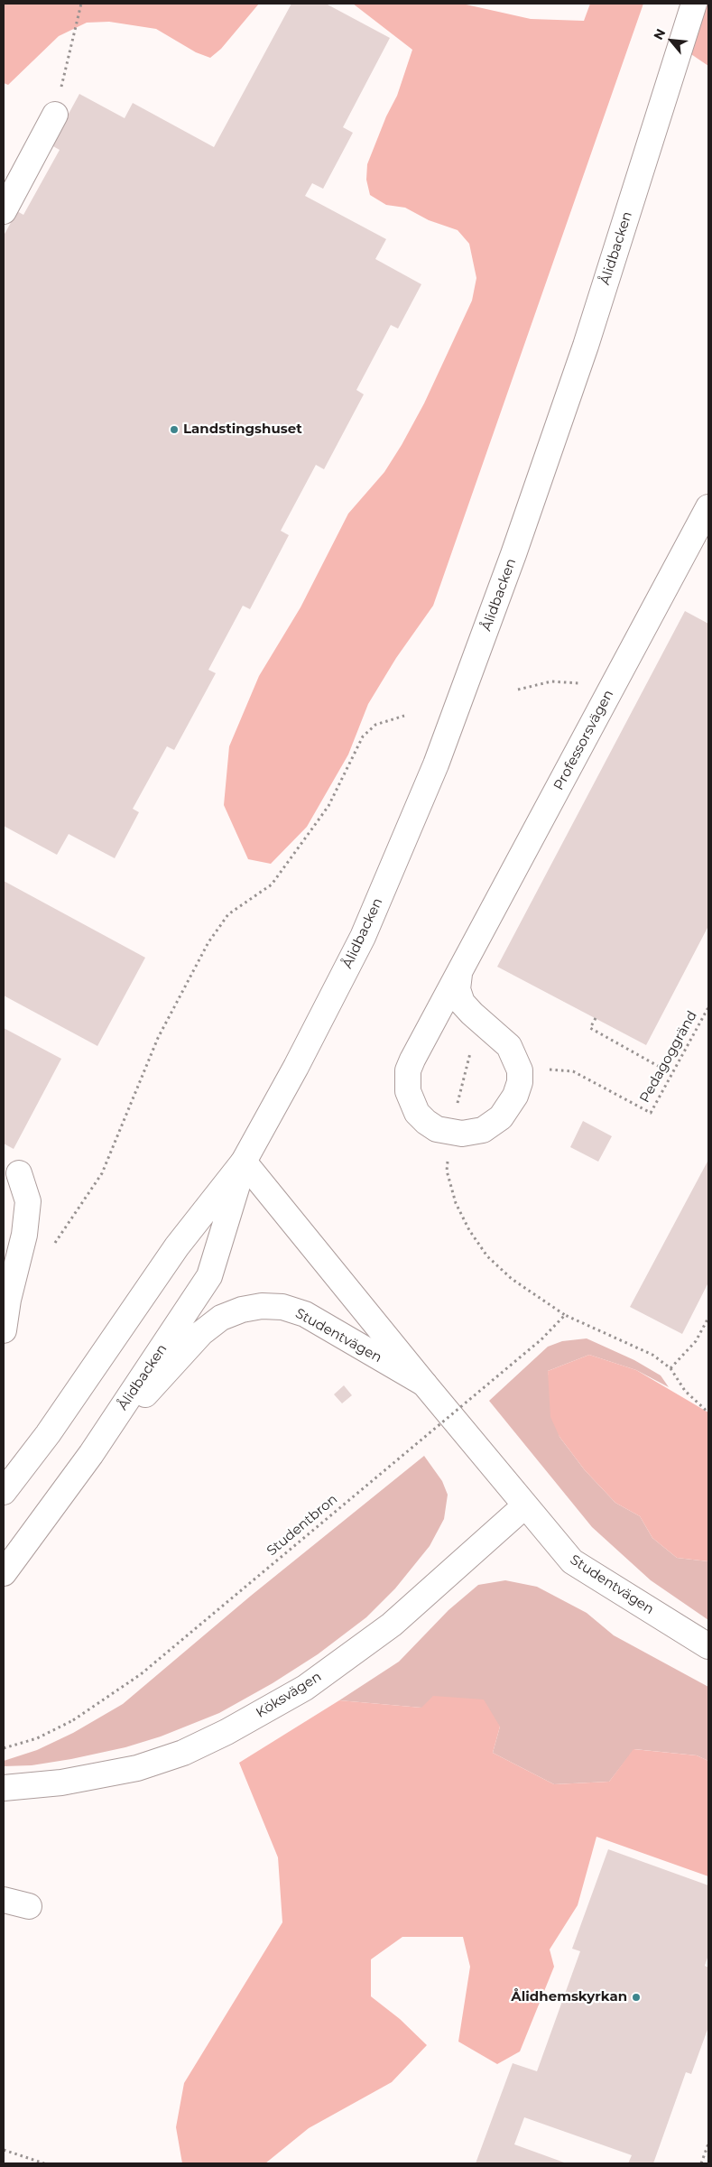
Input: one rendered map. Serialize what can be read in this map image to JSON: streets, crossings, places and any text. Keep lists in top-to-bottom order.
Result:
{
  "streets": {
    "main road": [
      "Ålidbacken",
      "Professorsvägen",
      "Studentvägen",
      "Köksvägen"
    ],
    "path": ["Pedagoggränd", "Studentbron"]
  },
  "crossings": [
    ["Ålidbacken", "Studentvägen"],
    ["Professorsvägen", "Pedagoggränd"],
    ["Studentvägen", "Köksvägen"]
  ],
  "places": ["Landstingshuset", "Ålidhemskyrkan"],
  "north": "top left"
}
